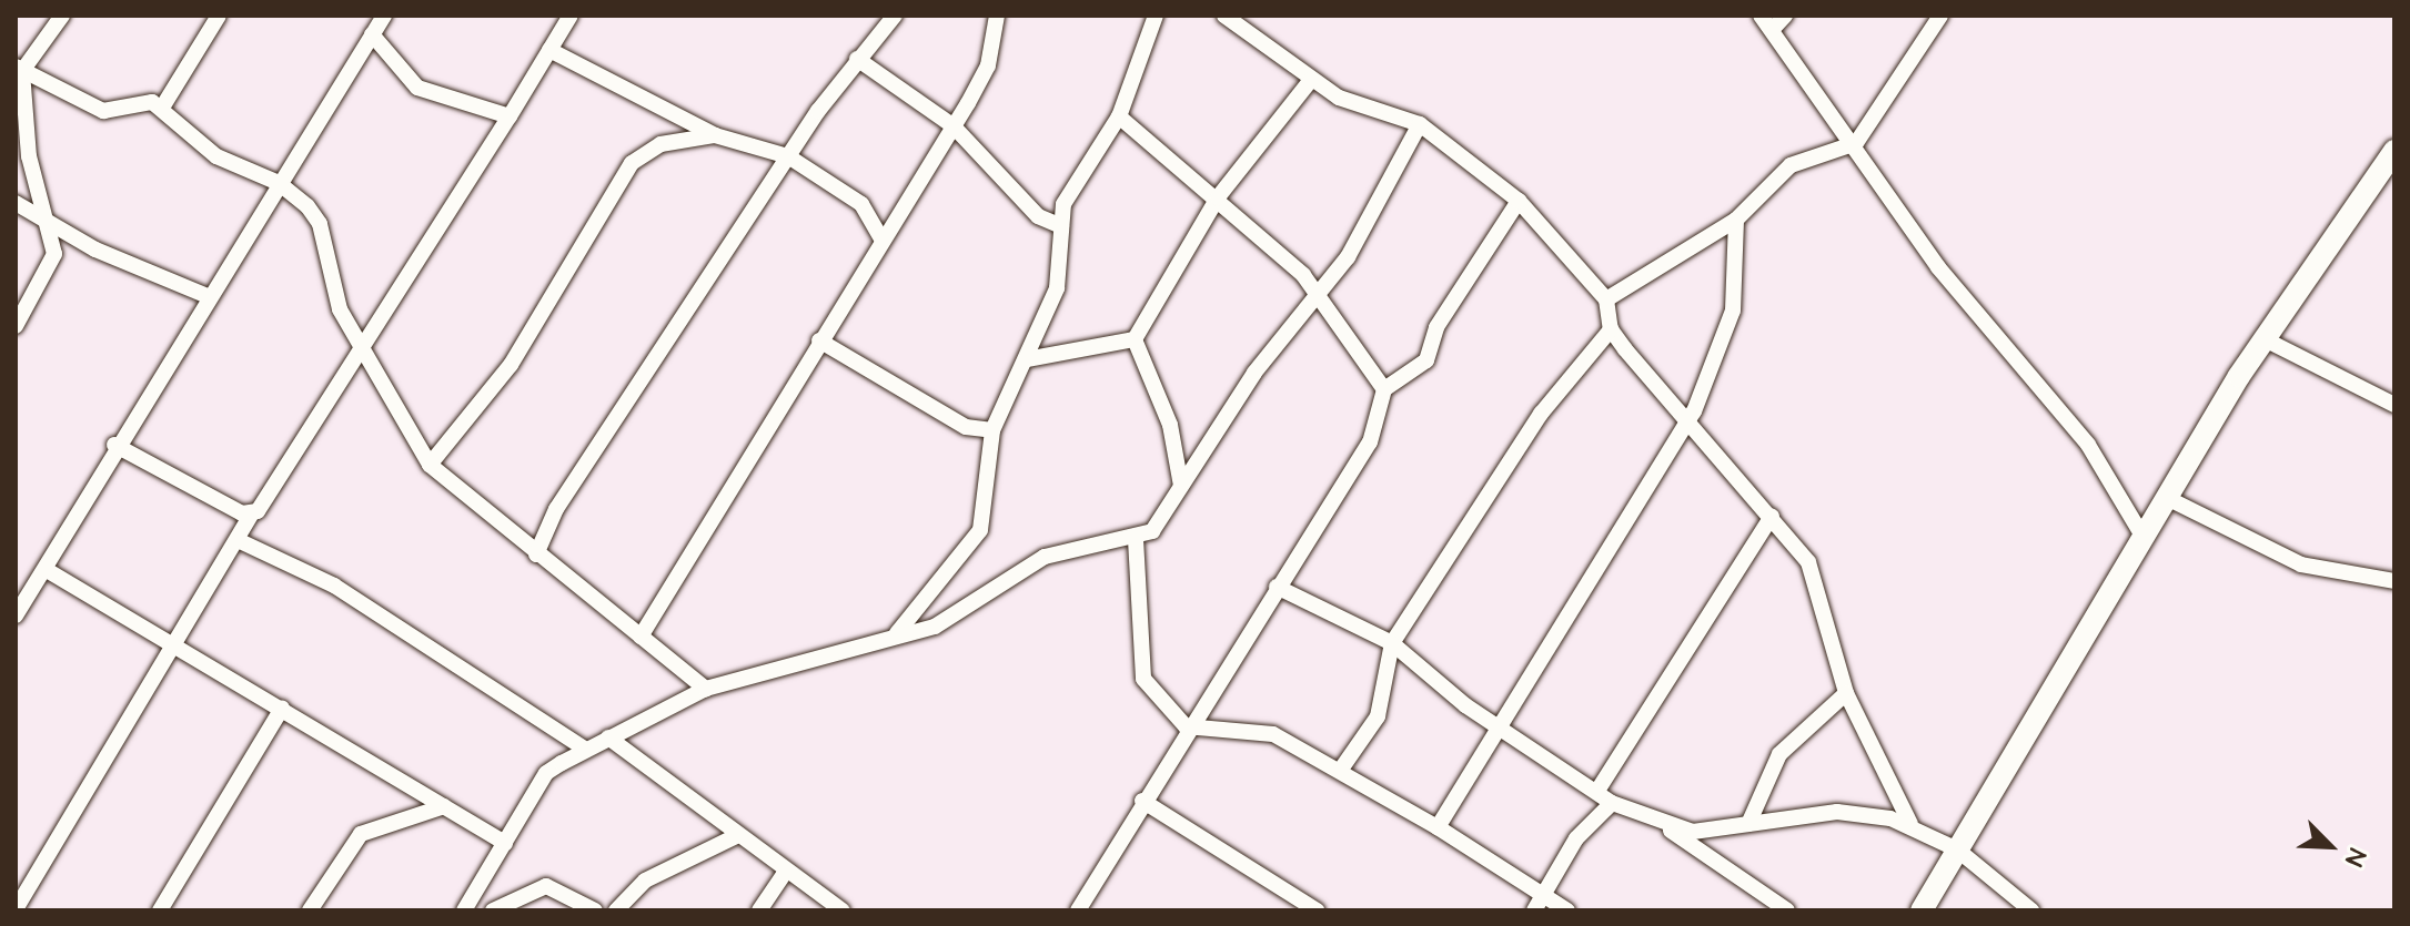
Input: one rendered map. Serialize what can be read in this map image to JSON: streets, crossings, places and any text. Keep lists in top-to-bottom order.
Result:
{
  "north": "bottom right"
}
